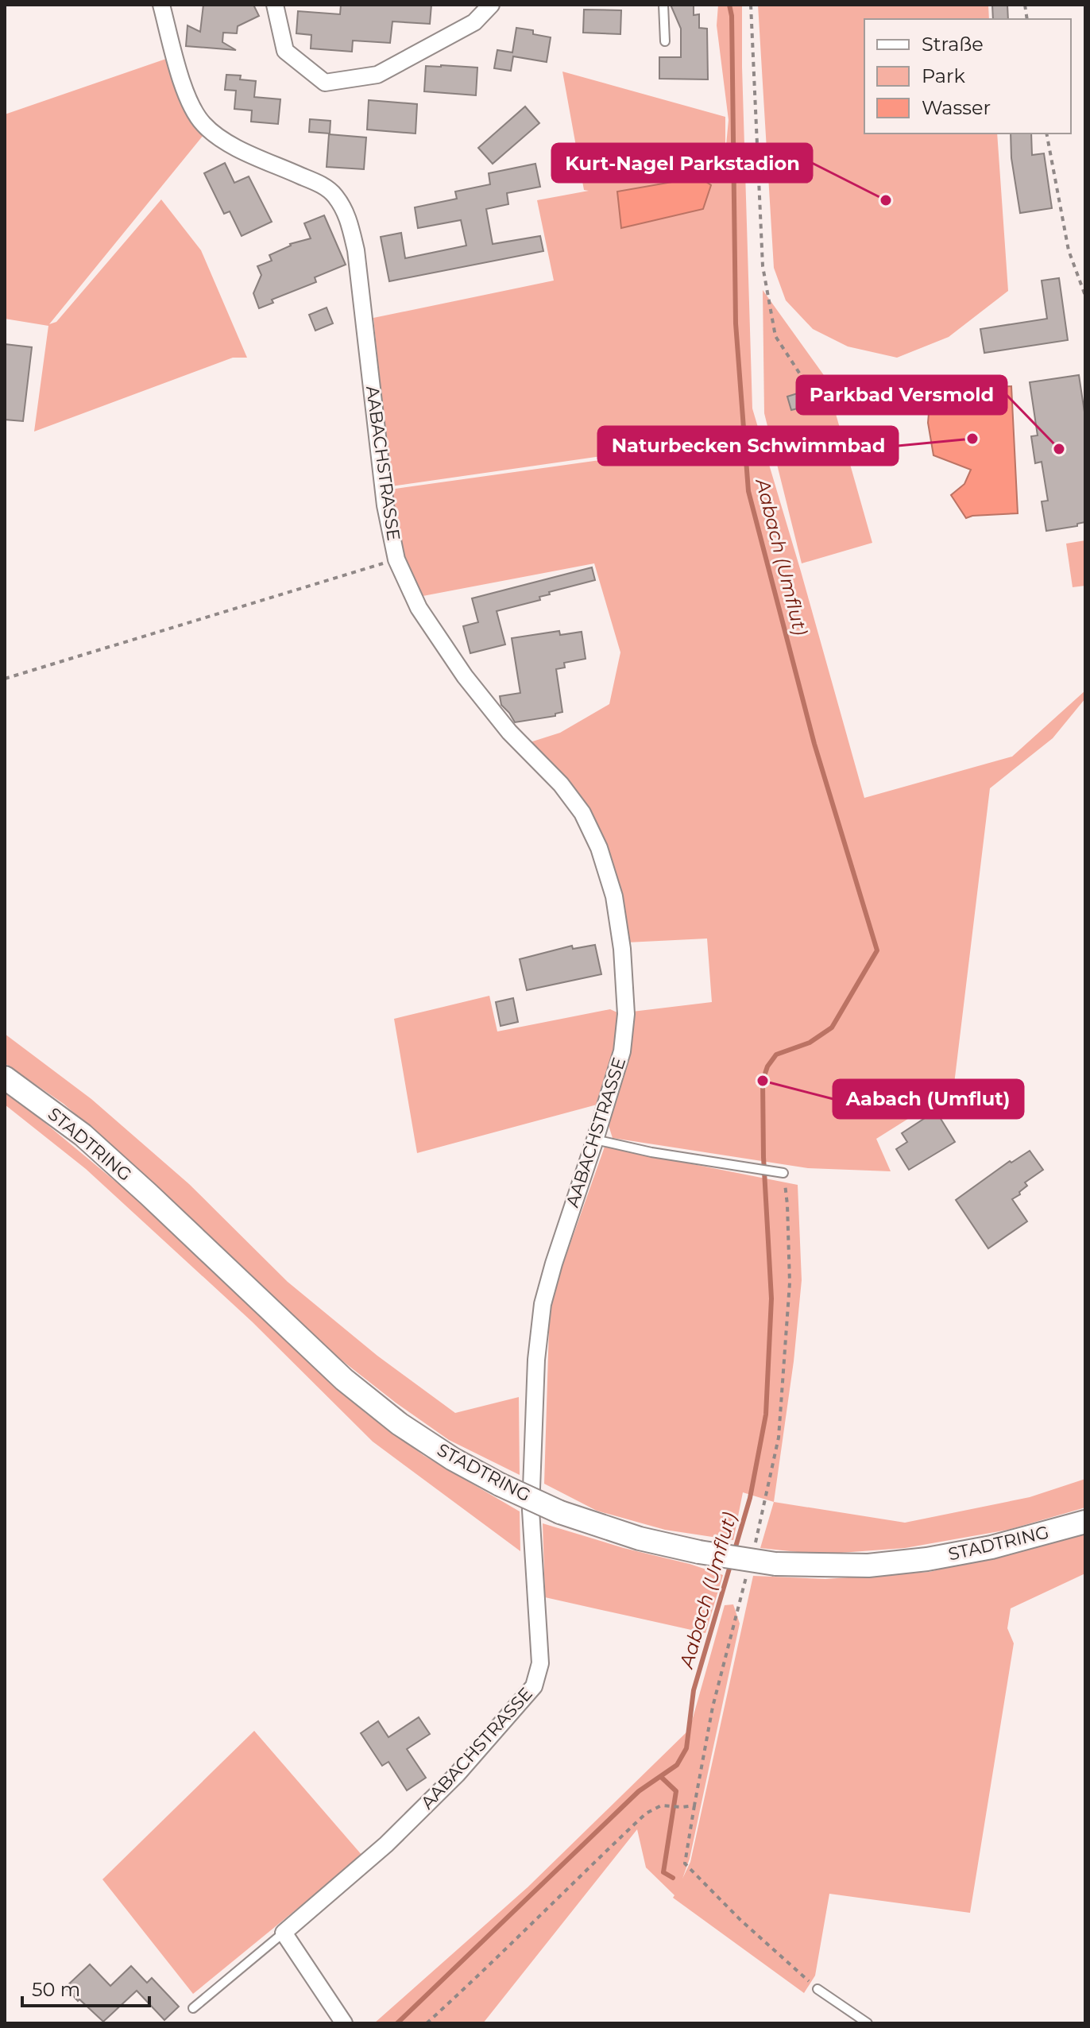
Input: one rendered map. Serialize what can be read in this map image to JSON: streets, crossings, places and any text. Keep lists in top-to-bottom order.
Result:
{
  "streets": {
    "street": ["AABACHSTRASSE", "STADTRING"]
  },
  "water": ["Aabach (Umflut)"],
  "places": [
    "Kurt-Nagel Parkstadion",
    "Naturbecken Schwimmbad",
    "Parkbad Versmold",
    "Aabach (Umflut)"
  ],
  "legend": ["Straße", "Park", "Wasser"],
  "scale_bar": "50 m"
}
